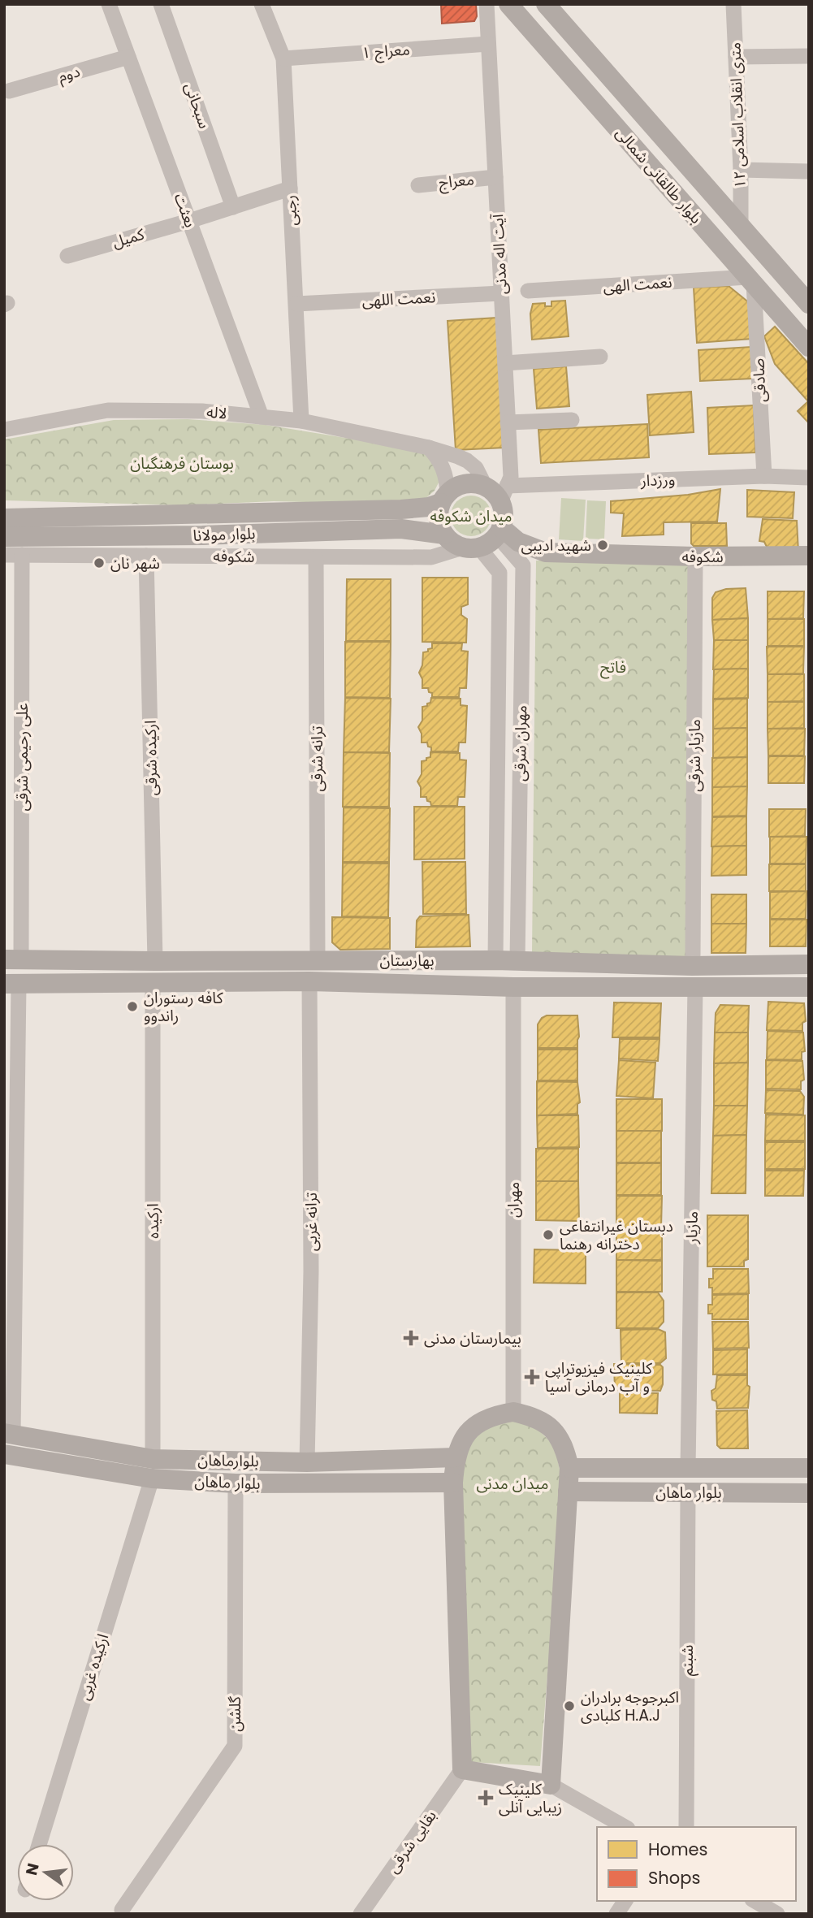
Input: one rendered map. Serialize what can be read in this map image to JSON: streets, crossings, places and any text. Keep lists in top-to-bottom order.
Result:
{
  "streets": {
    "main road": [
      "بلوار طالقانی شمالی",
      "بلوار مولانا",
      "شکوفه",
      "بهارستان",
      "بلوارماهان",
      "بلوار ماهان"
    ],
    "street": [
      "معراج ۱",
      "دوم",
      "سبحانی",
      "۱۲ متری انقلاب اسلامی",
      "معراج",
      "بعثت",
      "رجبی",
      "کمیل",
      "آیت اله مدنی",
      "نعمت الهی",
      "نعمت اللهی",
      "صادقی",
      "لاله",
      "ورزدار",
      "مهران شرقی",
      "مازیار شرقی",
      "علی رحیمی شرقی",
      "ارکیده شرقی",
      "ترانه شرقی",
      "مهران",
      "ارکیده",
      "ترانه غربی",
      "مازیار",
      "شبنم",
      "ارکیده غربی",
      "گلشن",
      "بقایى شرقی"
    ]
  },
  "crossings": [
    ["معراج ۱", "رجبی"],
    ["معراج ۱", "آیت اله مدنی"],
    ["دوم", "بعثت"],
    ["سبحانی", "کمیل"],
    ["۱۲ متری انقلاب اسلامی", "بلوار طالقانی شمالی"],
    ["بلوار طالقانی شمالی", "نعمت الهی"],
    ["بلوار طالقانی شمالی", "صادقی"],
    ["معراج", "آیت اله مدنی"],
    ["بعثت", "کمیل"],
    ["بعثت", "لاله"],
    ["رجبی", "کمیل"],
    ["رجبی", "نعمت اللهی"],
    ["رجبی", "لاله"],
    ["آیت اله مدنی", "نعمت اللهی"],
    ["آیت اله مدنی", "لاله"],
    ["آیت اله مدنی", "ورزدار"],
    ["آیت اله مدنی", "بلوار مولانا"],
    ["آیت اله مدنی", "شکوفه"],
    ["آیت اله مدنی", "مهران شرقی"],
    ["نعمت الهی", "صادقی"],
    ["صادقی", "ورزدار"],
    ["لاله", "ورزدار"],
    ["لاله", "بلوار مولانا"],
    ["لاله", "شکوفه"],
    ["لاله", "مهران شرقی"],
    ["ورزدار", "بلوار مولانا"],
    ["ورزدار", "شکوفه"],
    ["ورزدار", "مهران شرقی"],
    ["بلوار مولانا", "شکوفه"],
    ["بلوار مولانا", "مهران شرقی"],
    ["شکوفه", "مهران شرقی"],
    ["شکوفه", "مازیار شرقی"],
    ["شکوفه", "علی رحیمی شرقی"],
    ["شکوفه", "ارکیده شرقی"],
    ["شکوفه", "ترانه شرقی"],
    ["مهران شرقی", "بهارستان"],
    ["علی رحیمی شرقی", "بهارستان"],
    ["ارکیده شرقی", "بهارستان"],
    ["ترانه شرقی", "بهارستان"],
    ["بهارستان", "مهران"],
    ["بهارستان", "ارکیده"],
    ["بهارستان", "ترانه غربی"],
    ["بهارستان", "مازیار"],
    ["ارکیده", "بلوارماهان"],
    ["ارکیده", "بلوار ماهان"],
    ["ارکیده", "ارکیده غربی"],
    ["ترانه غربی", "بلوارماهان"],
    ["مازیار", "بلوار ماهان"],
    ["بلوارماهان", "بلوار ماهان"],
    ["بلوارماهان", "ارکیده غربی"],
    ["بلوار ماهان", "شبنم"],
    ["بلوار ماهان", "ارکیده غربی"],
    ["بلوار ماهان", "گلشن"]
  ],
  "parks": [
    "بوستان فرهنگیان",
    "میدان شکوفه",
    "فاتح",
    "میدان مدنی"
  ],
  "places": {
    "other": [
      "شهید ادیبی",
      "شهر نان",
      "کافه رستوران راندوو",
      "دبستان غیرانتفاعی دخترانه رهنما",
      "اکبرجوجه برادران کلبادی H.A.J"
    ],
    "health": ["بیمارستان مدنی", "کلینیک فیزیوتراپی و آب درمانی آسیا", "کلینیک زیبایی آنلی"]
  },
  "legend": ["Homes", "Shops"],
  "north": "left"
}
